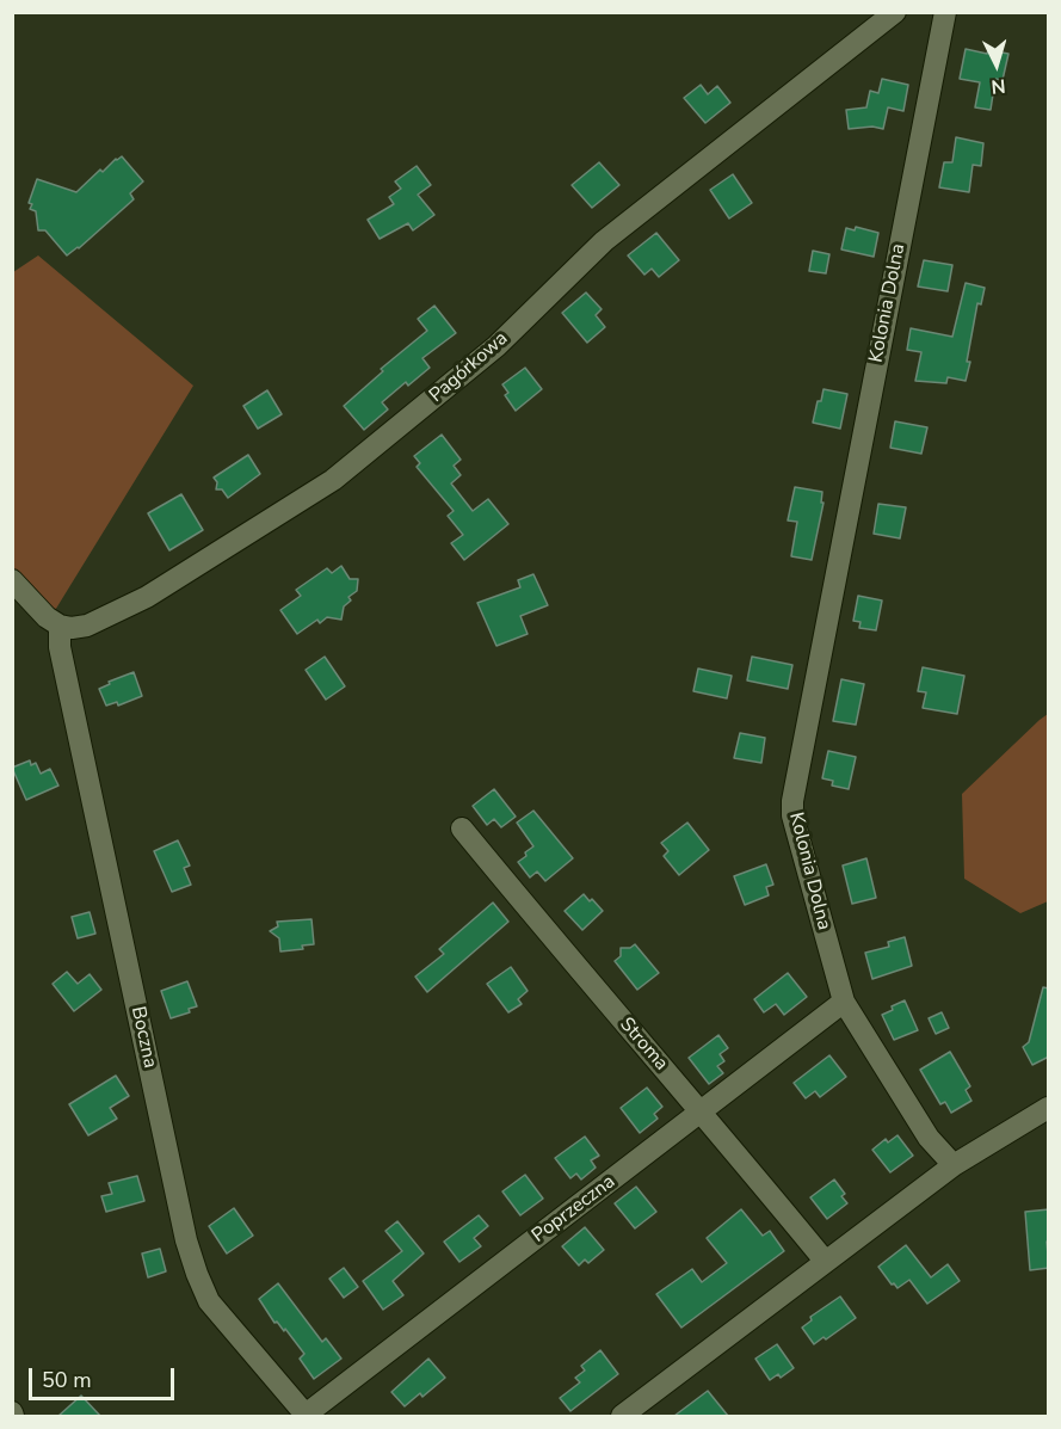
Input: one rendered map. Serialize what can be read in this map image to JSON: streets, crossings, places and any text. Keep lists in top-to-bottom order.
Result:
{
  "streets": {
    "street": [
      "Kolonia Dolna",
      "Pagórkowa",
      "Boczna",
      "Stroma",
      "Poprzeczna"
    ]
  },
  "crossings": [
    ["Kolonia Dolna", "Poprzeczna"],
    ["Pagórkowa", "Boczna"],
    ["Boczna", "Poprzeczna"],
    ["Stroma", "Poprzeczna"]
  ],
  "scale_bar": "50 m",
  "north": "bottom"
}
